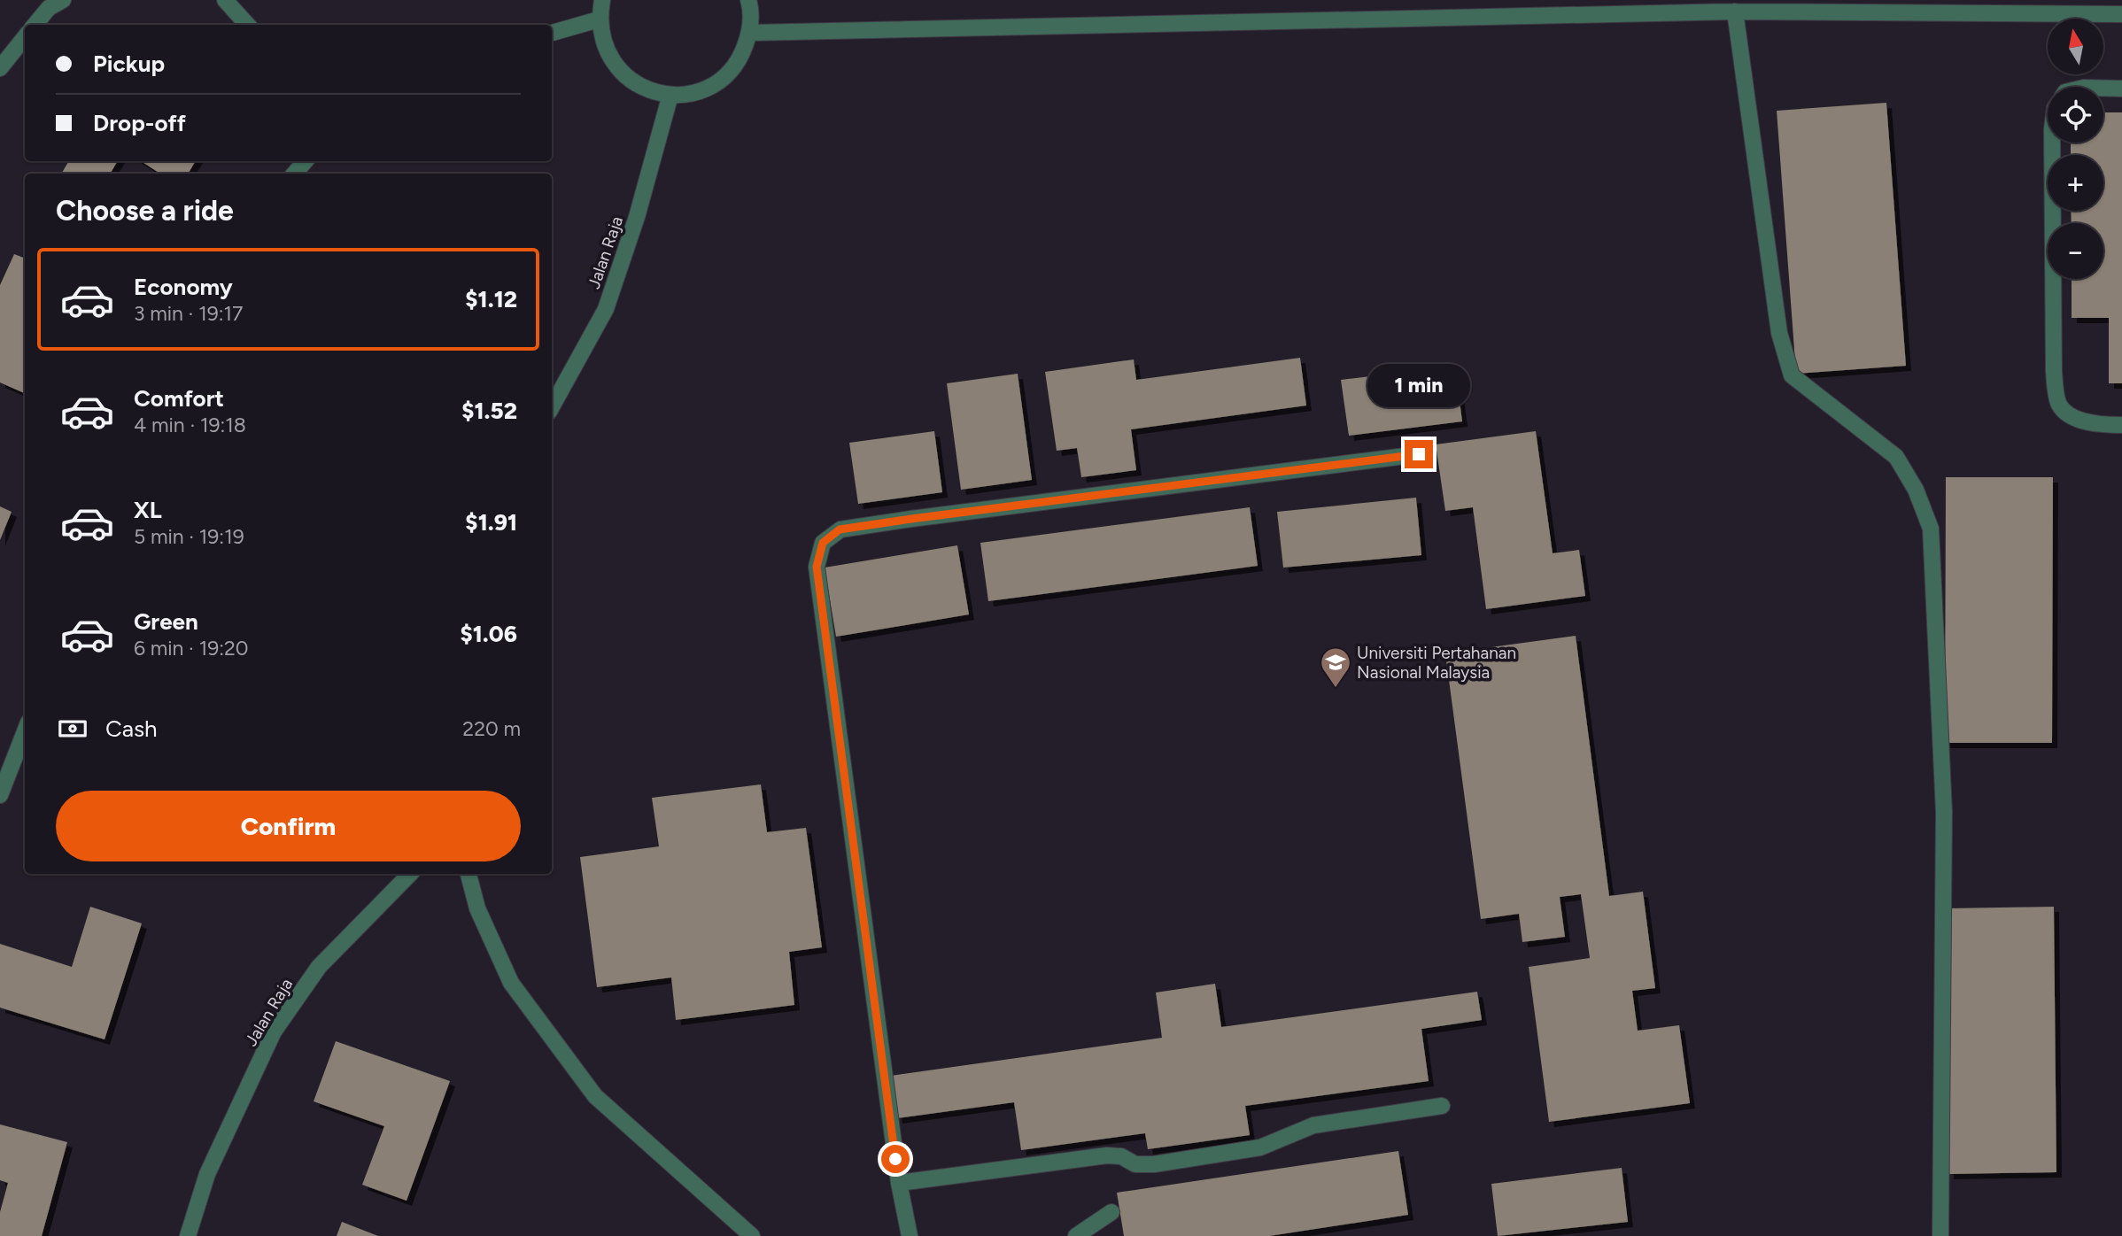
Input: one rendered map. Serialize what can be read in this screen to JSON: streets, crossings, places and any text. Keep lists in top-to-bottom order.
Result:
{
  "streets": {
    "street": ["Jalan Raja"]
  },
  "places": {
    "school or university": ["Universiti Pertahanan Nasional Malaysia"]
  },
  "north": "top",
  "page": {
    "map_buttons": ["+", "−"],
    "banner": ["Pickup", "Drop-off"],
    "heading": "Choose a ride",
    "list": [
      {
        "name": "Economy",
        "note": "3 min · 19:17",
        "value": "$1.12"
      },
      {
        "name": "Comfort",
        "note": "4 min · 19:18",
        "value": "$1.52"
      },
      {
        "name": "XL",
        "note": "5 min · 19:19",
        "value": "$1.91"
      },
      {
        "name": "Green",
        "note": "6 min · 19:20",
        "value": "$1.06"
      }
    ],
    "bubble": "1 min",
    "pay": ["Cash", "220 m"],
    "buttons": "Confirm"
  }
}
